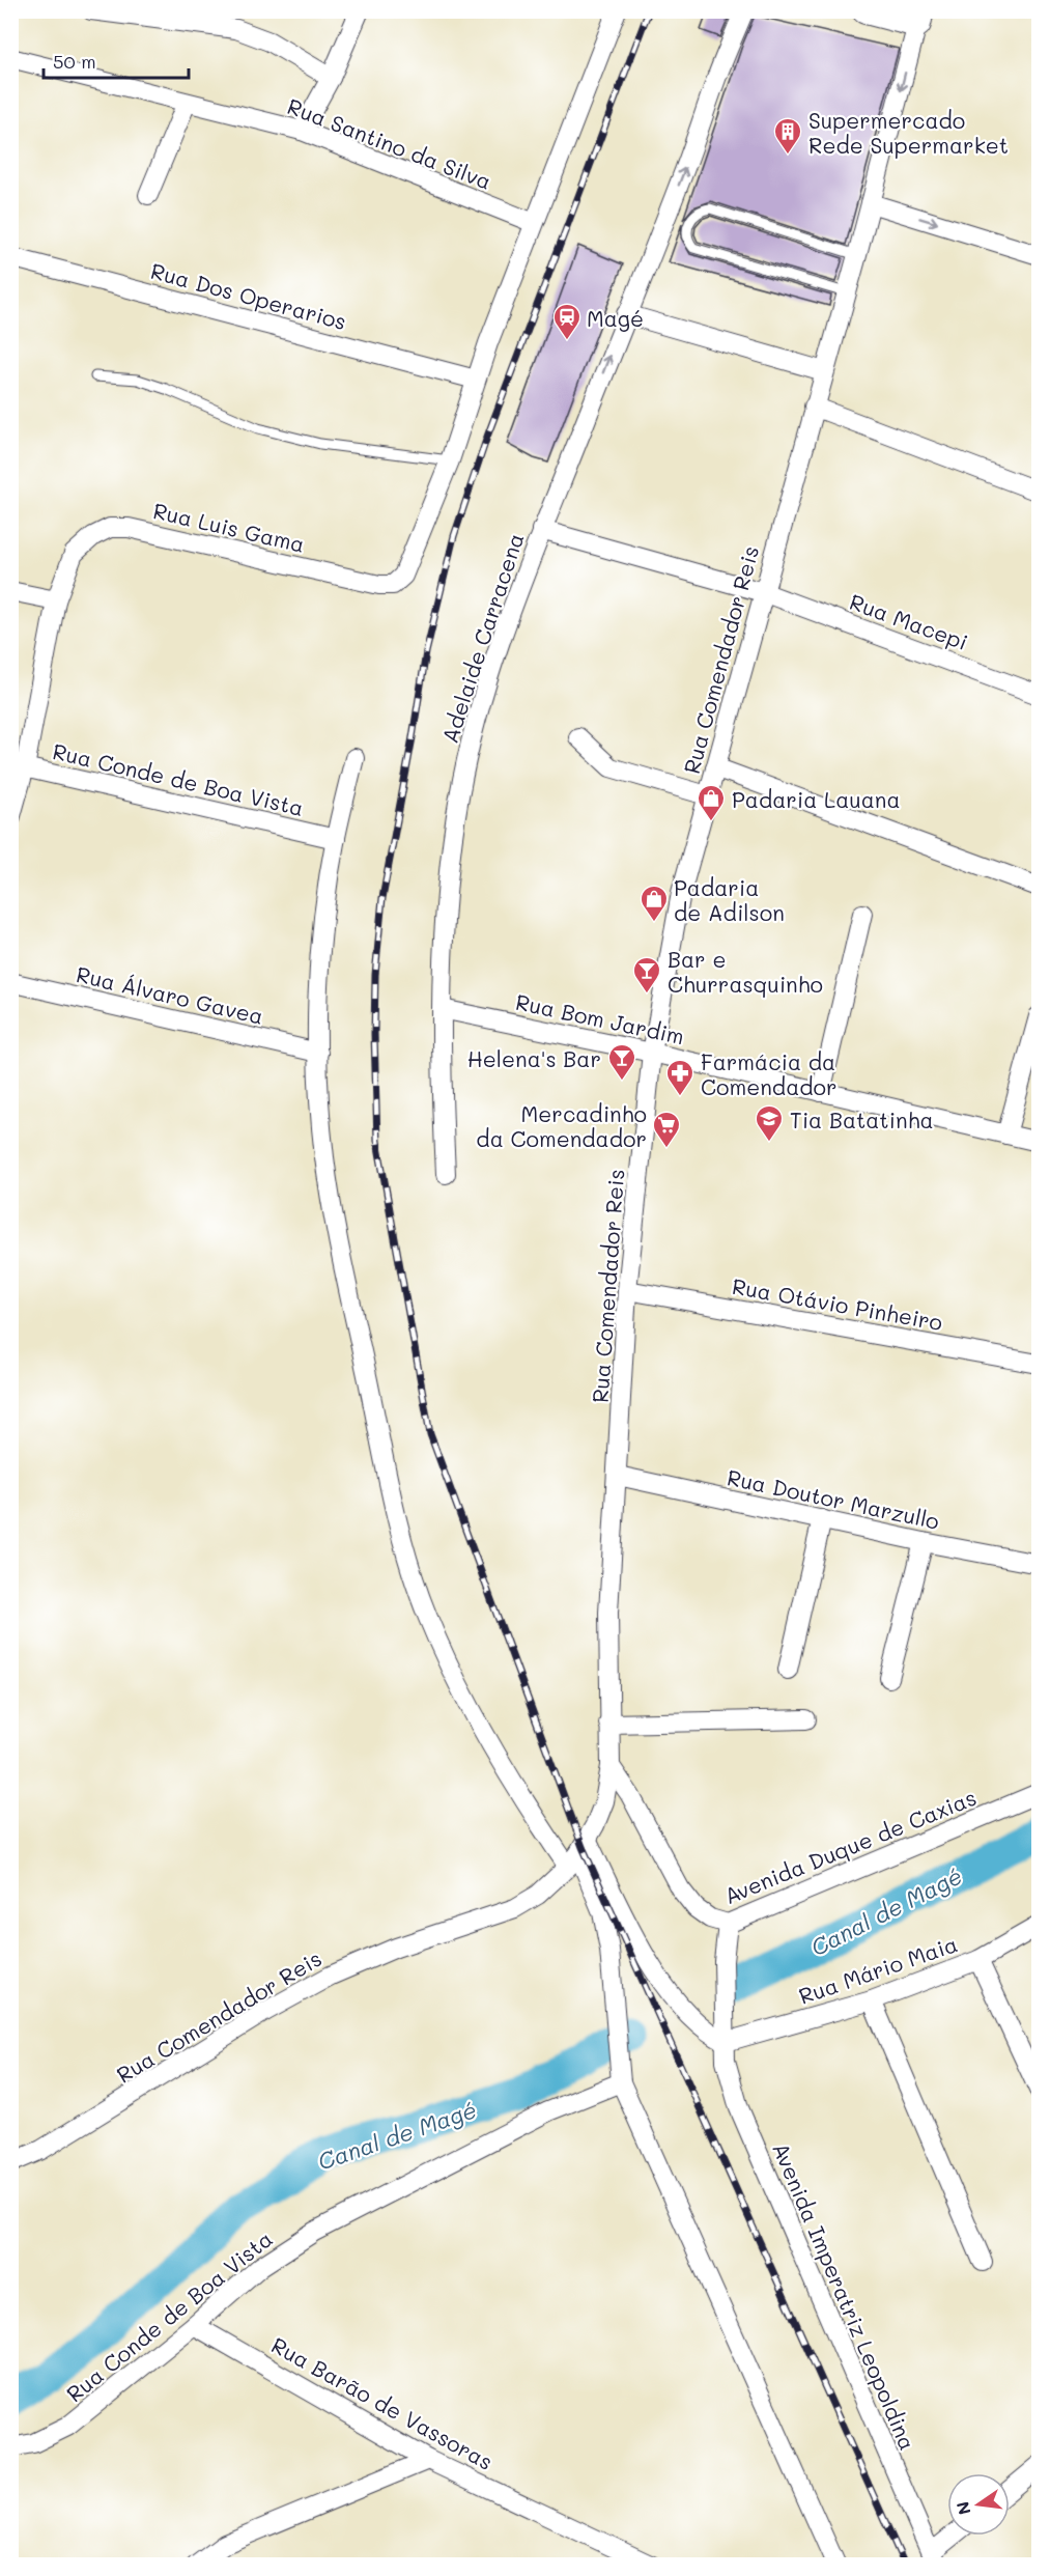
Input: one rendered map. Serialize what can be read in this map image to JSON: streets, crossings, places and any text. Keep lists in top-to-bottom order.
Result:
{
  "streets": {
    "street": [
      "Rua Santino da Silva",
      "Rua Dos Operarios",
      "Rua Luis Gama",
      "Rua Macepi",
      "Adelaide Carracena",
      "Rua Comendador Reis",
      "Rua Conde de Boa Vista",
      "Rua Álvaro Gavea",
      "Rua Bom Jardim",
      "Rua Otávio Pinheiro",
      "Rua Doutor Marzullo",
      "Avenida Duque de Caxias",
      "Rua Mário Maia",
      "Avenida Imperatriz Leopoldina",
      "Rua Barão de Vassoras"
    ]
  },
  "crossings": [
    ["Rua Santino da Silva", "Rua Luis Gama"],
    ["Rua Dos Operarios", "Rua Luis Gama"],
    ["Rua Luis Gama", "Rua Conde de Boa Vista"],
    ["Rua Macepi", "Adelaide Carracena"],
    ["Rua Macepi", "Rua Comendador Reis"],
    ["Adelaide Carracena", "Rua Bom Jardim"],
    ["Rua Comendador Reis", "Rua Bom Jardim"],
    ["Rua Comendador Reis", "Rua Otávio Pinheiro"],
    ["Rua Comendador Reis", "Rua Doutor Marzullo"],
    ["Rua Comendador Reis", "Avenida Duque de Caxias"],
    ["Rua Conde de Boa Vista", "Rua Barão de Vassoras"],
    ["Avenida Duque de Caxias", "Avenida Imperatriz Leopoldina"],
    ["Rua Mário Maia", "Avenida Imperatriz Leopoldina"]
  ],
  "one_way": ["Adelaide Carracena"],
  "water": ["Canal de Magé"],
  "places": {
    "building": ["Supermercado Rede Supermarket"],
    "station": ["Magé"],
    "shop": ["Padaria Lauana", "Padaria de Adilson"],
    "bar": ["Bar e Churrasquinho", "Helena's Bar"],
    "pharmacy": ["Farmácia da Comendador"],
    "school or university": ["Tia Batatinha"],
    "supermarket": ["Mercadinho da Comendador"]
  },
  "scale_bar": "50 m",
  "north": "left"
}
